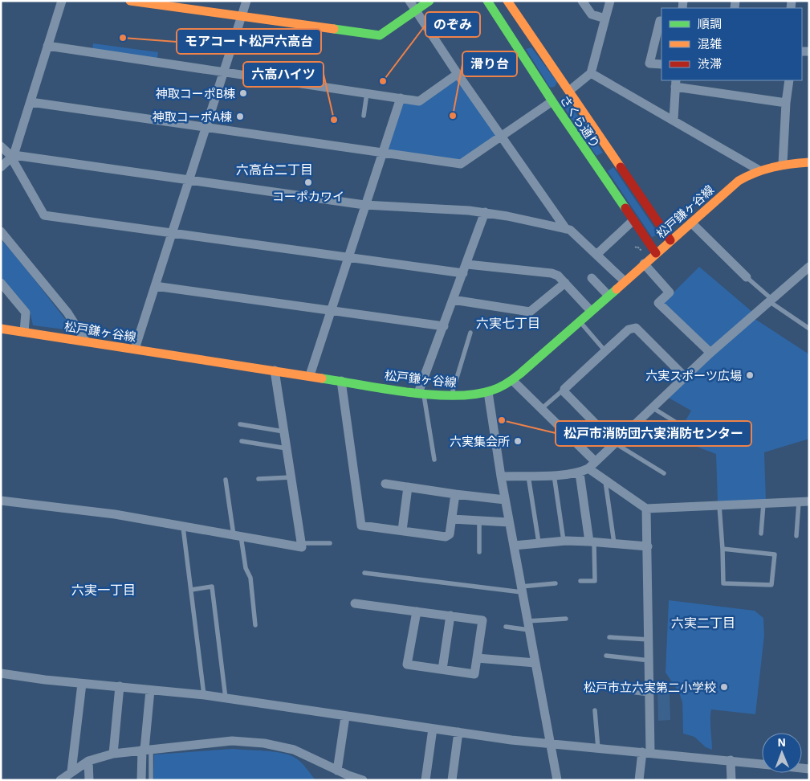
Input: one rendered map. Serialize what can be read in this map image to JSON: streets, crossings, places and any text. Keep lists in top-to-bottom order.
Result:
{
  "streets": {
    "street": ["さくら通り", "松戸鎌ヶ谷線"]
  },
  "crossings": [
    ["さくら通り", "松戸鎌ヶ谷線"]
  ],
  "districts": [
    "六高台二丁目",
    "六実七丁目",
    "六実一丁目",
    "六実二丁目"
  ],
  "places": [
    "モアコート松戸六高台",
    "のぞみ",
    "神取コーポB棟",
    "滑り台",
    "神取コーポA棟",
    "六高ハイツ",
    "コーポカワイ",
    "六実スポーツ広場",
    "松戸市消防団六実消防センター",
    "六実集会所",
    "松戸市立六実第二小学校"
  ],
  "legend": ["順調", "混雑", "渋滞"],
  "north": "top"
}
